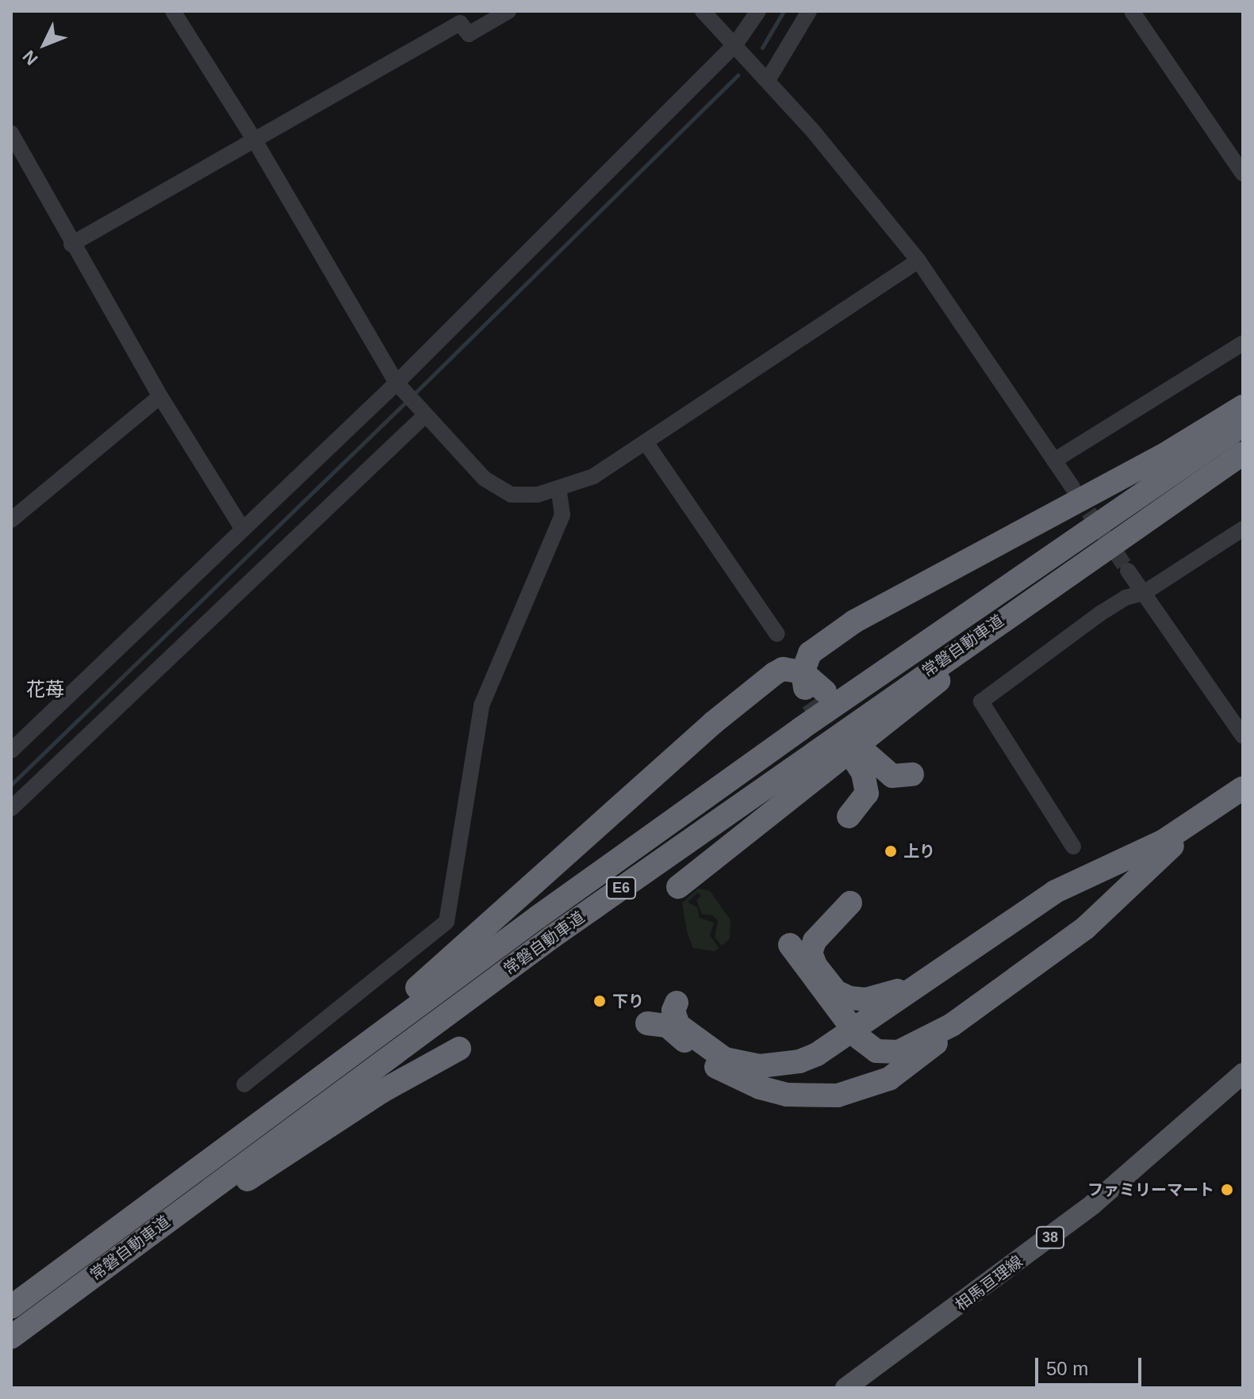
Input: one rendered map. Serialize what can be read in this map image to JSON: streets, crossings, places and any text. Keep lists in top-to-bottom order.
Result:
{
  "streets": {
    "highway": ["常磐自動車道", "E6"],
    "main road": ["38", "相馬亘理線"]
  },
  "districts": ["花苺"],
  "places": ["上り", "下り", "ファミリーマート"],
  "scale_bar": "50 m",
  "north": "bottom left"
}
